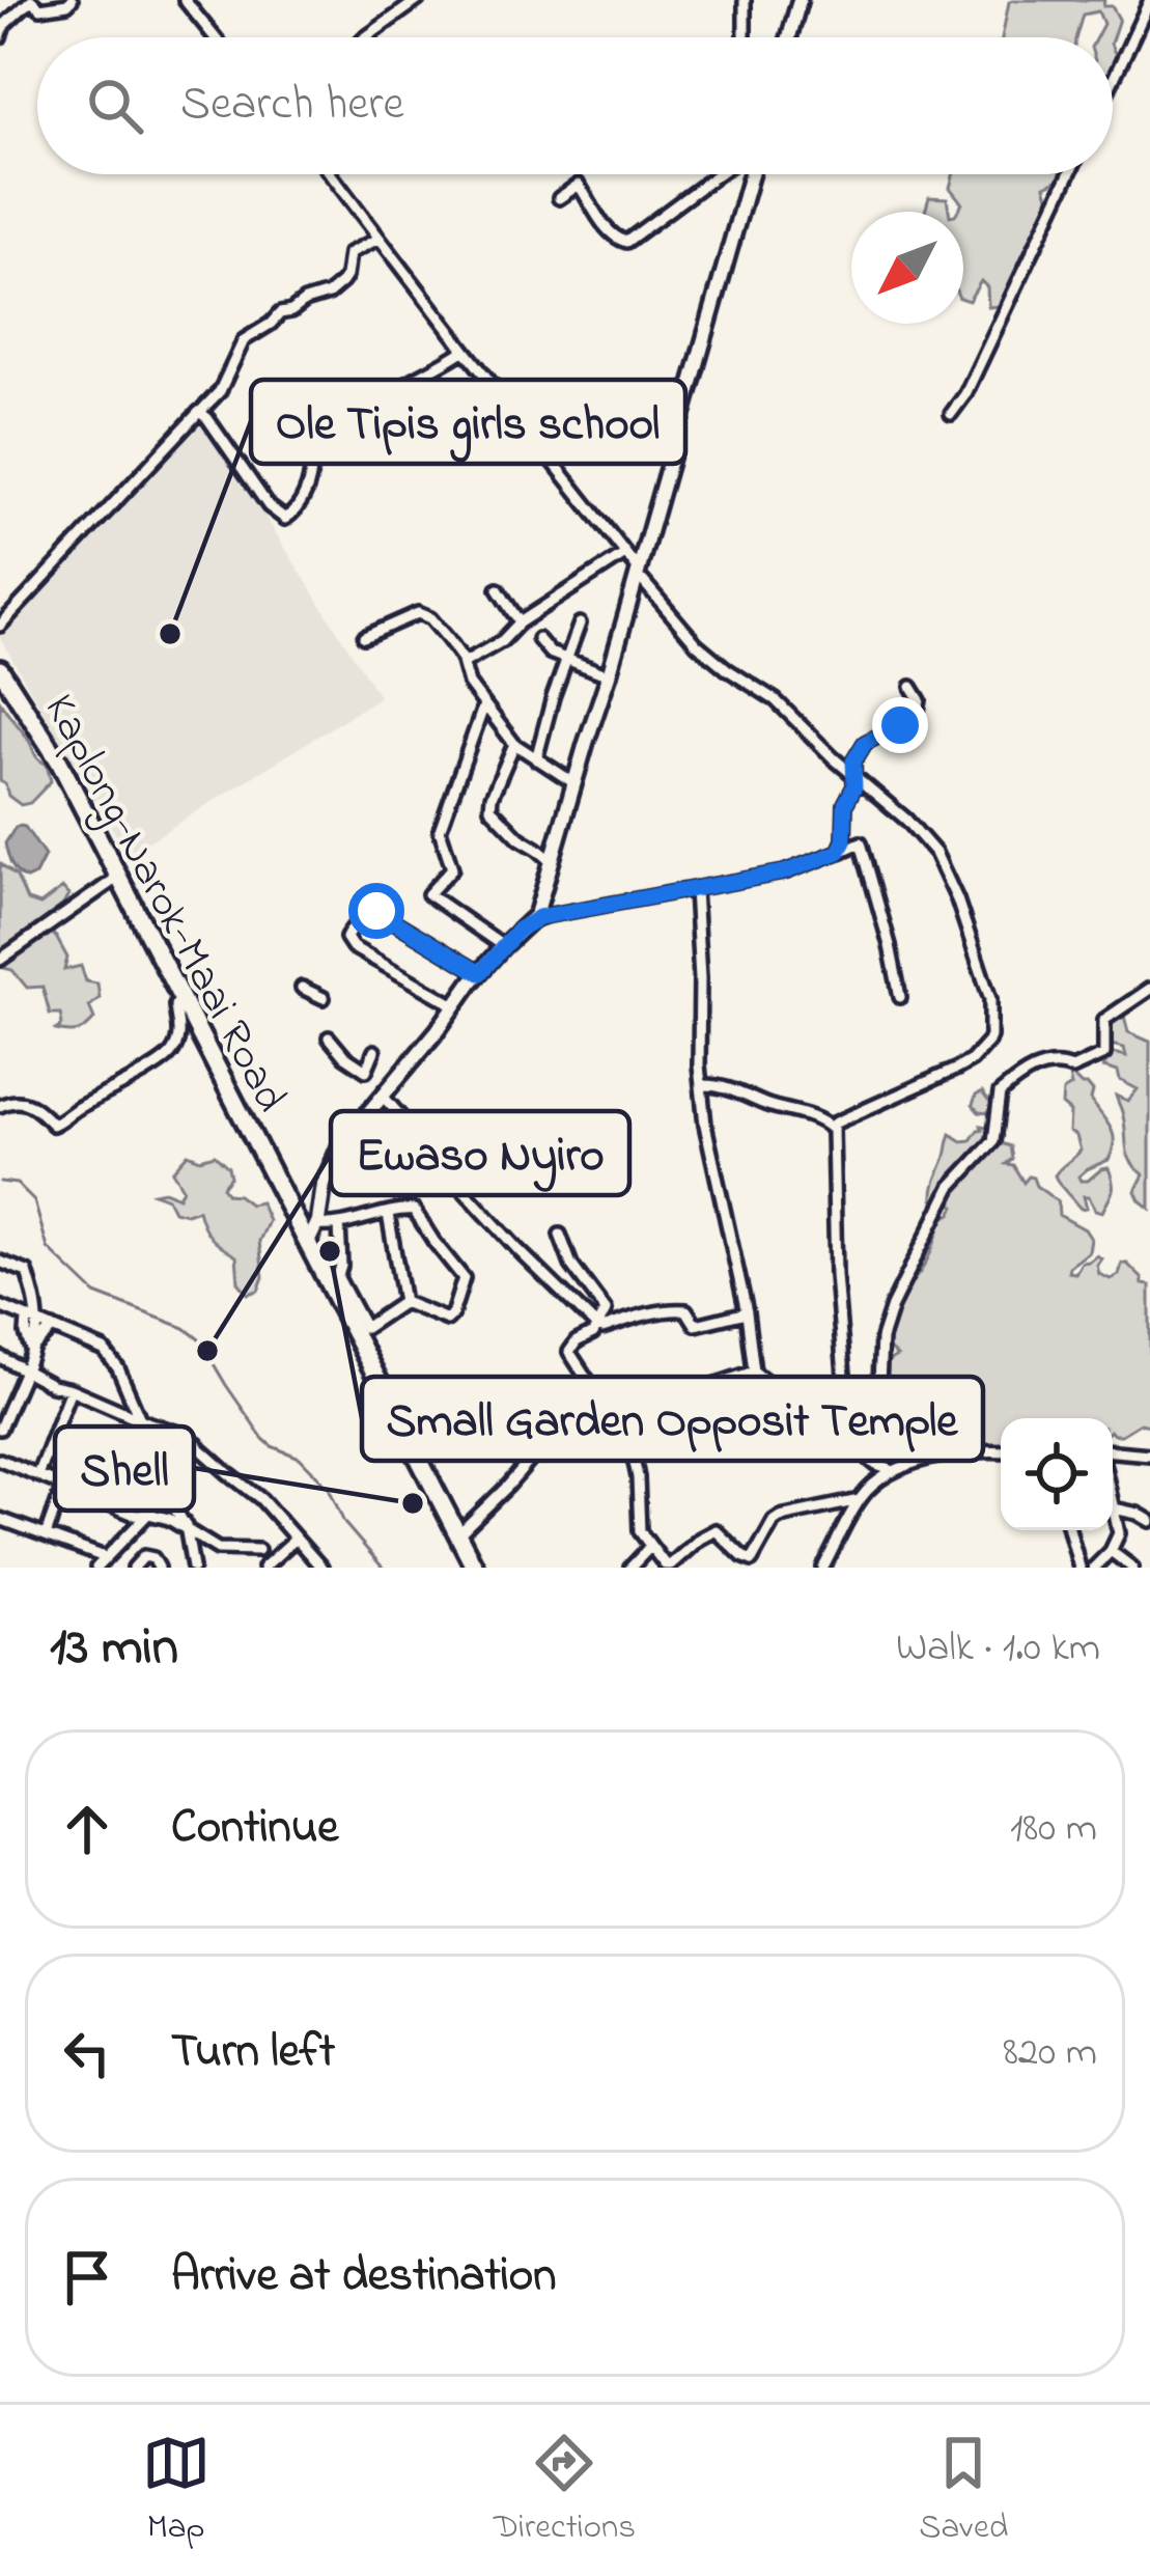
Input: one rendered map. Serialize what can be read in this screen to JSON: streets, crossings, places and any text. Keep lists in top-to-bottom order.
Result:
{
  "streets": {
    "highway": ["Kaplong-Narok-Maai Road"]
  },
  "places": [
    "Ole Tipis girls school",
    "Small Garden Opposit Temple",
    "Ewaso Nyiro",
    "Shell"
  ],
  "north": "bottom left",
  "page": {
    "search": "Search here",
    "heading": ["13 min", "Walk · 1.0 km"],
    "list": [
      ["Continue", "180 m"],
      ["Turn left", "820 m"],
      "Arrive at destination"
    ],
    "nav": ["Map", "Directions", "Saved"]
  }
}
